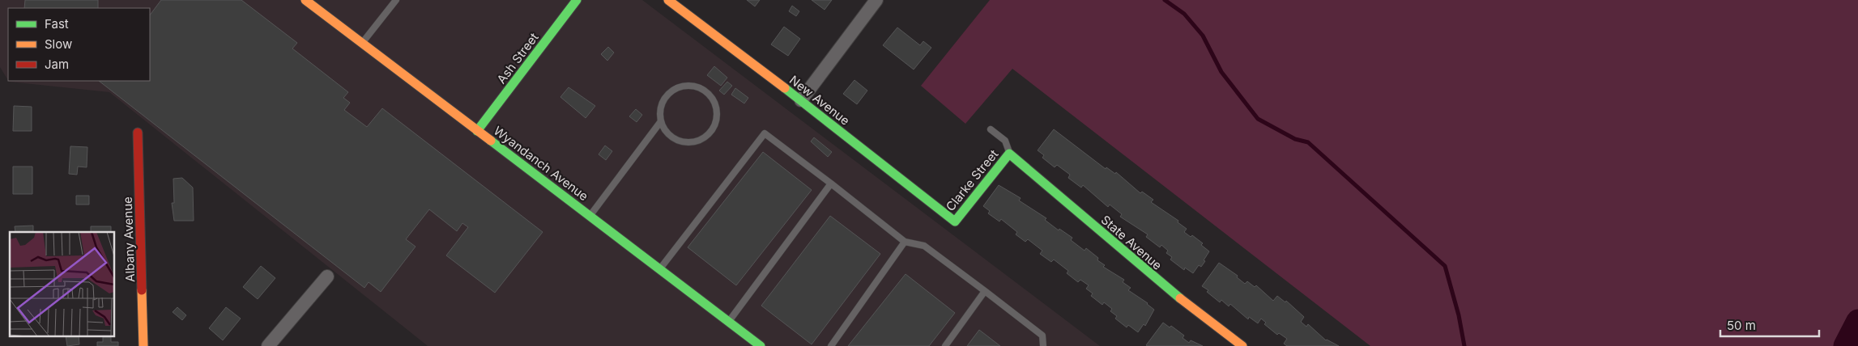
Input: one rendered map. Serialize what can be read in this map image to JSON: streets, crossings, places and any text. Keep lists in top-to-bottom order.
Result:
{
  "streets": {
    "street": [
      "Ash Street",
      "New Avenue",
      "Wyandanch Avenue",
      "Clarke Street",
      "Albany Avenue",
      "State Avenue"
    ]
  },
  "crossings": [
    ["Ash Street", "Wyandanch Avenue"],
    ["New Avenue", "Clarke Street"],
    ["Clarke Street", "State Avenue"]
  ],
  "legend": ["Fast", "Slow", "Jam"],
  "scale_bar": "50 m"
}
